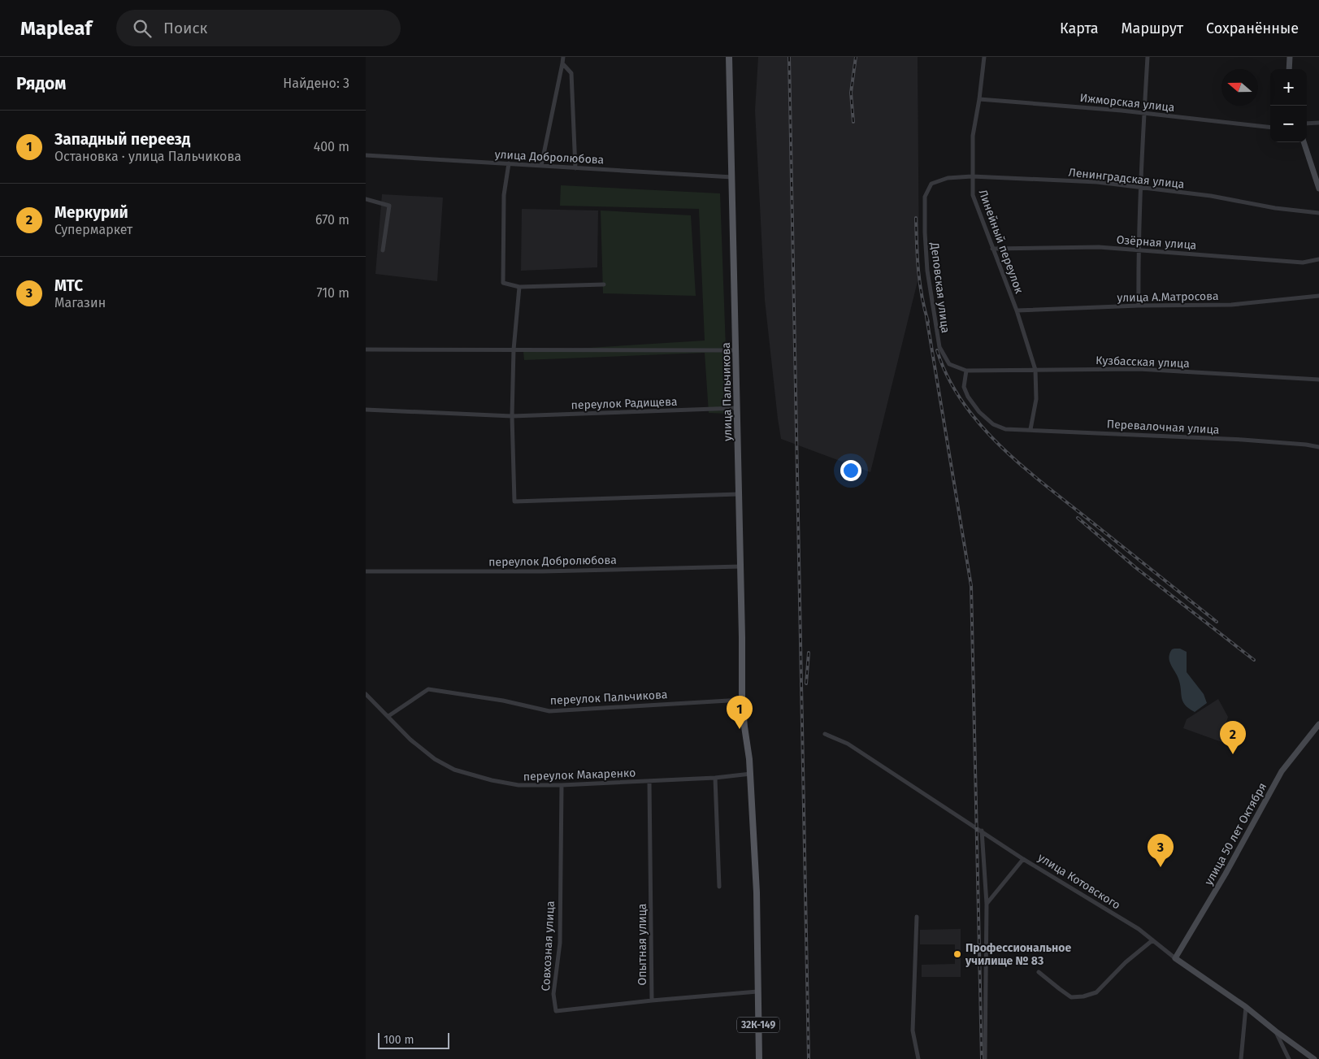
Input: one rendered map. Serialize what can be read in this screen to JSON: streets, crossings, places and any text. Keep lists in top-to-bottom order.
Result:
{
  "streets": {
    "main road": [
      "улица Пальчикова",
      "улица 50 лет Октября",
      "улица Котовского",
      "32К-149"
    ],
    "street": [
      "Ижморская улица",
      "улица Добролюбова",
      "Ленинградская улица",
      "Линейный переулок",
      "Озёрная улица",
      "Деповская улица",
      "улица А.Матросова",
      "Кузбасская улица",
      "переулок Радищева",
      "Перевалочная улица",
      "переулок Добролюбова",
      "переулок Пальчикова",
      "переулок Макаренко",
      "Опытная улица",
      "Совхозная улица"
    ]
  },
  "crossings": [
    ["Ижморская улица", "Линейный переулок"],
    ["улица Добролюбова", "улица Пальчикова"],
    ["Ленинградская улица", "Линейный переулок"],
    ["Ленинградская улица", "Деповская улица"],
    ["Линейный переулок", "Озёрная улица"],
    ["Линейный переулок", "улица А.Матросова"],
    ["Линейный переулок", "Кузбасская улица"],
    ["Линейный переулок", "Перевалочная улица"],
    ["Деповская улица", "Кузбасская улица"],
    ["Деповская улица", "Перевалочная улица"],
    ["Кузбасская улица", "Перевалочная улица"],
    ["улица Пальчикова", "переулок Радищева"],
    ["улица Пальчикова", "переулок Добролюбова"],
    ["улица Пальчикова", "переулок Пальчикова"],
    ["улица Пальчикова", "переулок Макаренко"],
    ["улица Пальчикова", "Опытная улица"],
    ["улица Пальчикова", "32К-149"],
    ["переулок Пальчикова", "переулок Макаренко"],
    ["переулок Макаренко", "Опытная улица"],
    ["переулок Макаренко", "Совхозная улица"],
    ["улица 50 лет Октября", "улица Котовского"],
    ["Опытная улица", "Совхозная улица"],
    ["Опытная улица", "32К-149"]
  ],
  "places": ["Профессиональное училище № 83"],
  "scale_bar": "100 m",
  "north": "left",
  "page": {
    "header": "Mapleaf",
    "search": "Поиск",
    "nav": ["Карта", "Маршрут", "Сохранённые"],
    "heading": ["Рядом", "Найдено: 3"],
    "map_buttons": ["+", "−"],
    "list": [
      {
        "mark": "1",
        "name": "Западный переезд",
        "note": "Остановка · улица Пальчикова",
        "value": "400 m"
      },
      {
        "mark": "2",
        "name": "Меркурий",
        "note": "Супермаркет",
        "value": "670 m"
      },
      {
        "mark": "3",
        "name": "МТС",
        "note": "Магазин",
        "value": "710 m"
      }
    ],
    "pins": ["1", "2", "3"],
    "scale": "100 m"
  }
}
